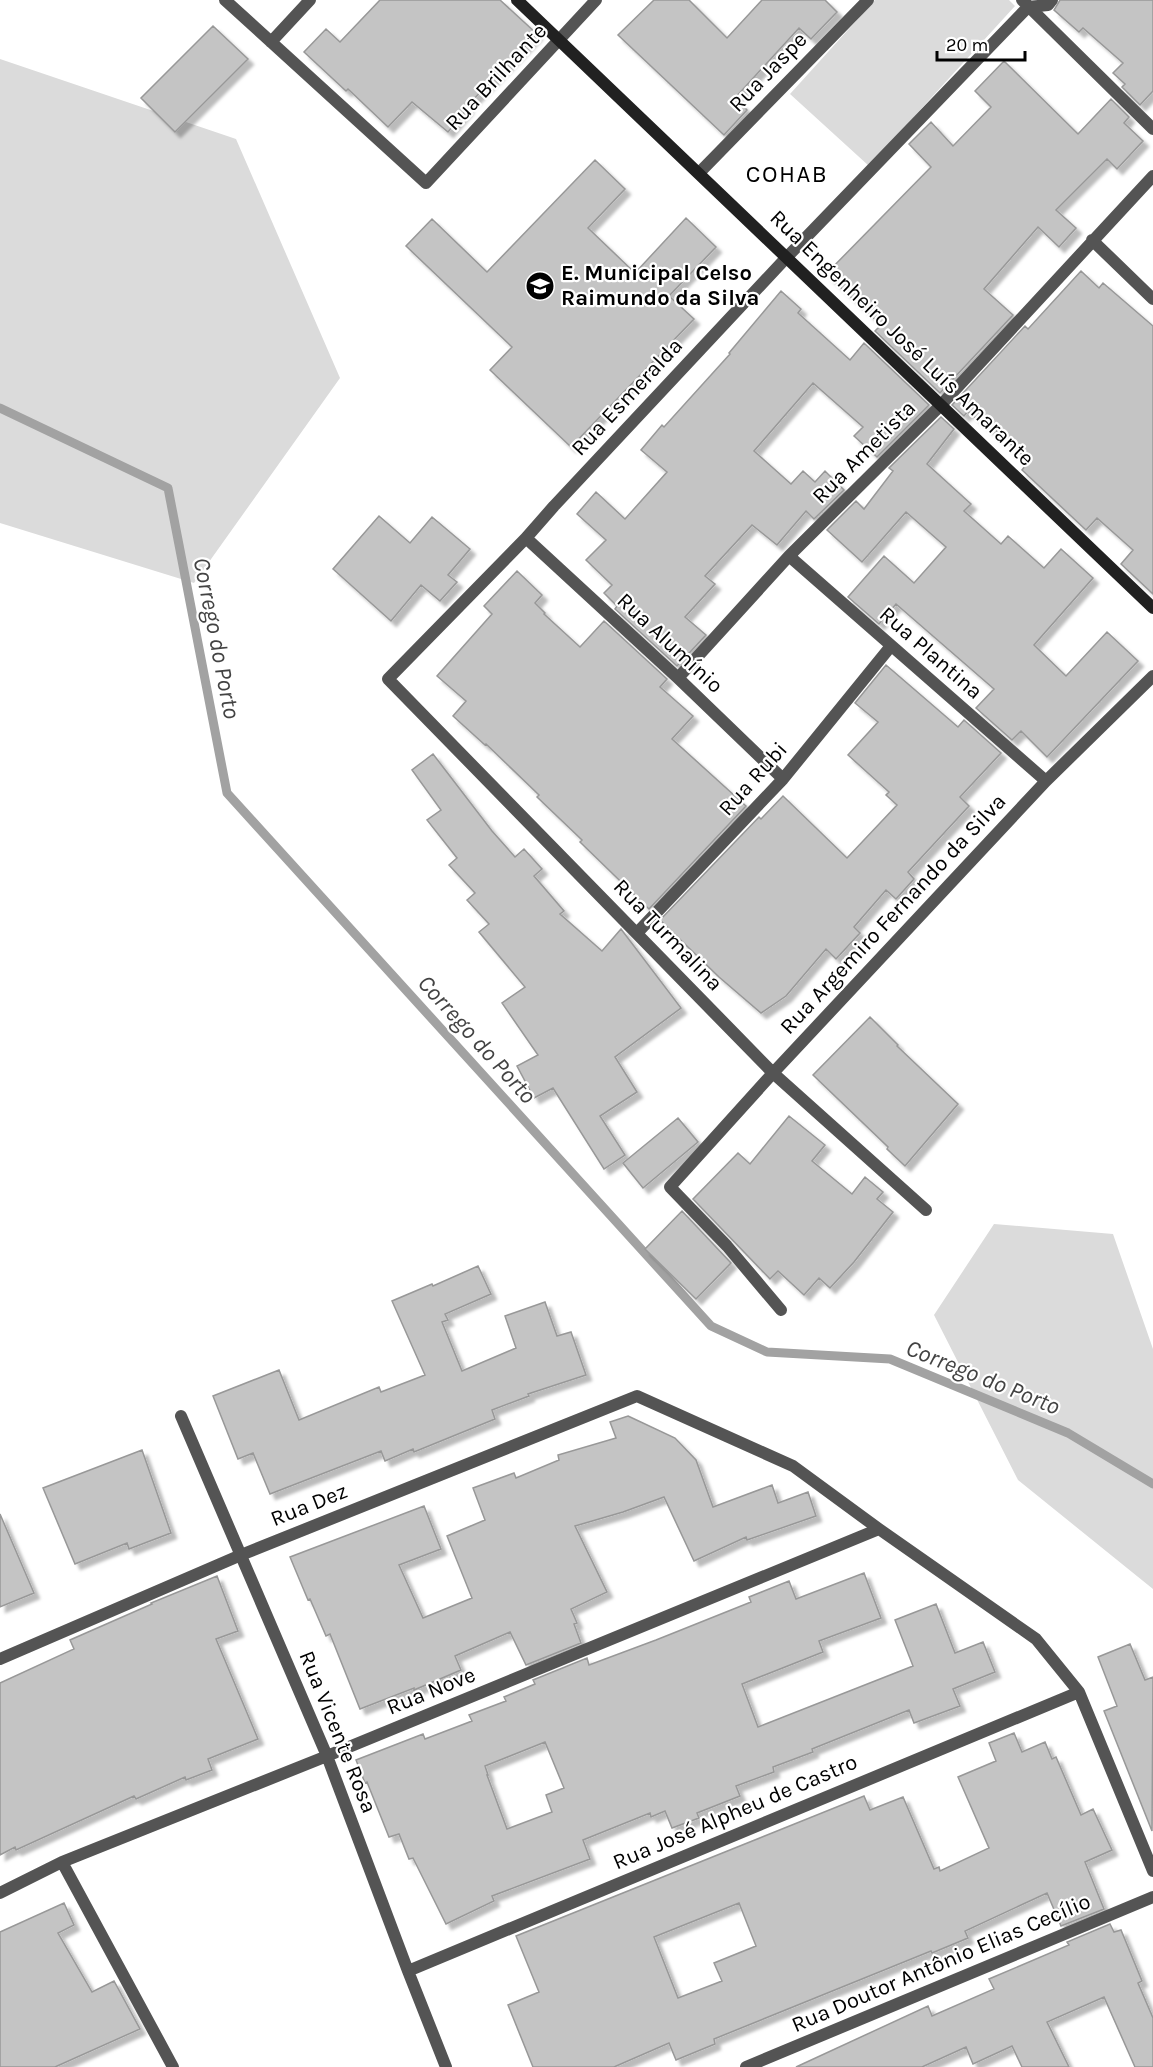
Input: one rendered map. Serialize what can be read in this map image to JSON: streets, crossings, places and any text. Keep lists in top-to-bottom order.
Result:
{
  "streets": {
    "street": [
      "Rua Jaspe",
      "Rua Brilhante",
      "Rua Engenheiro José Luís Amarante",
      "Rua Esmeralda",
      "Rua Ametista",
      "Rua Alumínio",
      "Rua Plantina",
      "Rua Rubi",
      "Rua Argemiro Fernando da Silva",
      "Rua Turmalina",
      "Rua Dez",
      "Rua Nove",
      "Rua Vicente Rosa",
      "Rua José Alpheu de Castro",
      "Rua Doutor Antônio Elias Cecílio"
    ]
  },
  "crossings": [
    ["Rua Jaspe", "Rua Engenheiro José Luís Amarante"],
    ["Rua Brilhante", "Rua Engenheiro José Luís Amarante"],
    ["Rua Engenheiro José Luís Amarante", "Rua Esmeralda"],
    ["Rua Engenheiro José Luís Amarante", "Rua Ametista"],
    ["Rua Esmeralda", "Rua Alumínio"],
    ["Rua Esmeralda", "Rua Turmalina"],
    ["Rua Ametista", "Rua Alumínio"],
    ["Rua Ametista", "Rua Plantina"],
    ["Rua Alumínio", "Rua Rubi"],
    ["Rua Plantina", "Rua Rubi"],
    ["Rua Plantina", "Rua Argemiro Fernando da Silva"],
    ["Rua Rubi", "Rua Turmalina"],
    ["Rua Argemiro Fernando da Silva", "Rua Turmalina"],
    ["Rua Dez", "Rua Nove"],
    ["Rua Dez", "Rua Vicente Rosa"],
    ["Rua Nove", "Rua Vicente Rosa"],
    ["Rua Vicente Rosa", "Rua José Alpheu de Castro"]
  ],
  "districts": ["COHAB"],
  "water": ["Corrego do Porto"],
  "places": {
    "school or university": ["E. Municipal Celso Raimundo da Silva"]
  },
  "scale_bar": "20 m"
}
